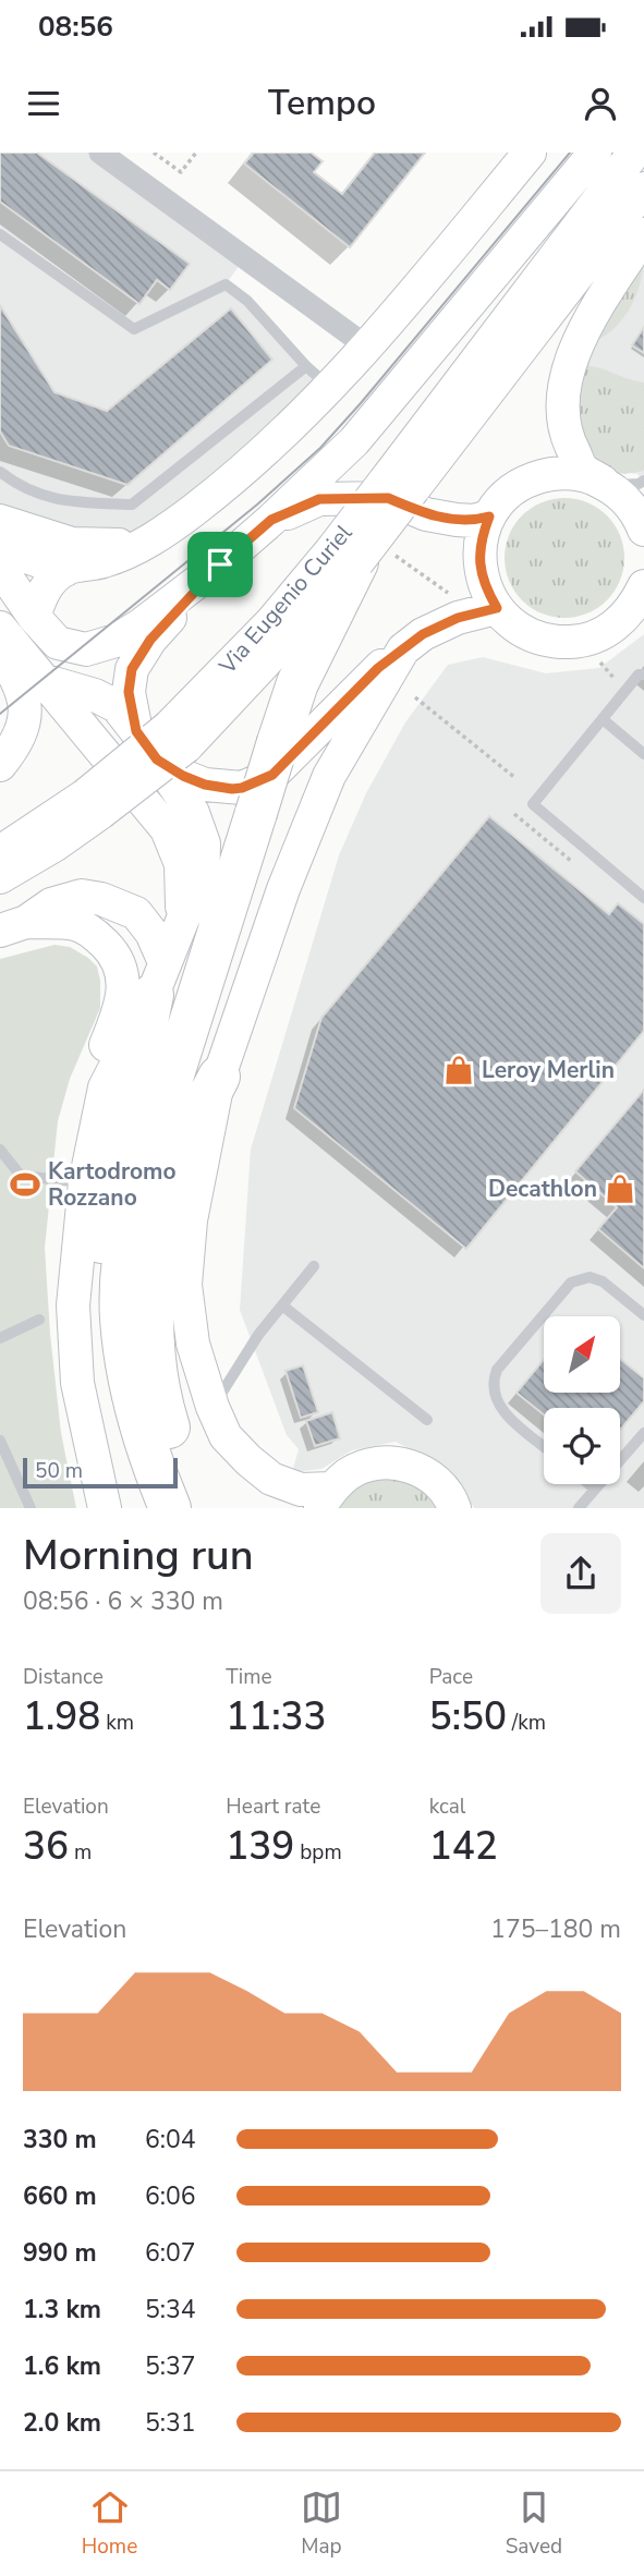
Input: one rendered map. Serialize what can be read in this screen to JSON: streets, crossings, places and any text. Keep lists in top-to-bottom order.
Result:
{
  "streets": {
    "main road": ["Via Eugenio Curiel"]
  },
  "places": {
    "shop": ["Leroy Merlin", "Decathlon"],
    "sports": ["Kartodromo Rozzano"]
  },
  "scale_bar": "50 m",
  "north": "top right",
  "page": {
    "status": "08:56",
    "header": "Tempo",
    "scale": "50 m",
    "heading": ["Morning run", "08:56 · 6 × 330 m"],
    "stats": [
      ["Distance", "1.98 km"],
      ["Time", "11:33"],
      ["Pace", "5:50 /km"],
      ["Elevation", "36 m"],
      ["Heart rate", "139 bpm"],
      ["kcal", "142"]
    ],
    "chart": ["Elevation", "175–180 m"],
    "list": [
      {
        "name": "330 m",
        "note": "6:04"
      },
      {
        "name": "660 m",
        "note": "6:06"
      },
      {
        "name": "990 m",
        "note": "6:07"
      },
      {
        "name": "1.3 km",
        "note": "5:34"
      },
      {
        "name": "1.6 km",
        "note": "5:37"
      },
      {
        "name": "2.0 km",
        "note": "5:31"
      }
    ],
    "tabs": ["Home", "Map", "Saved"]
  }
}
